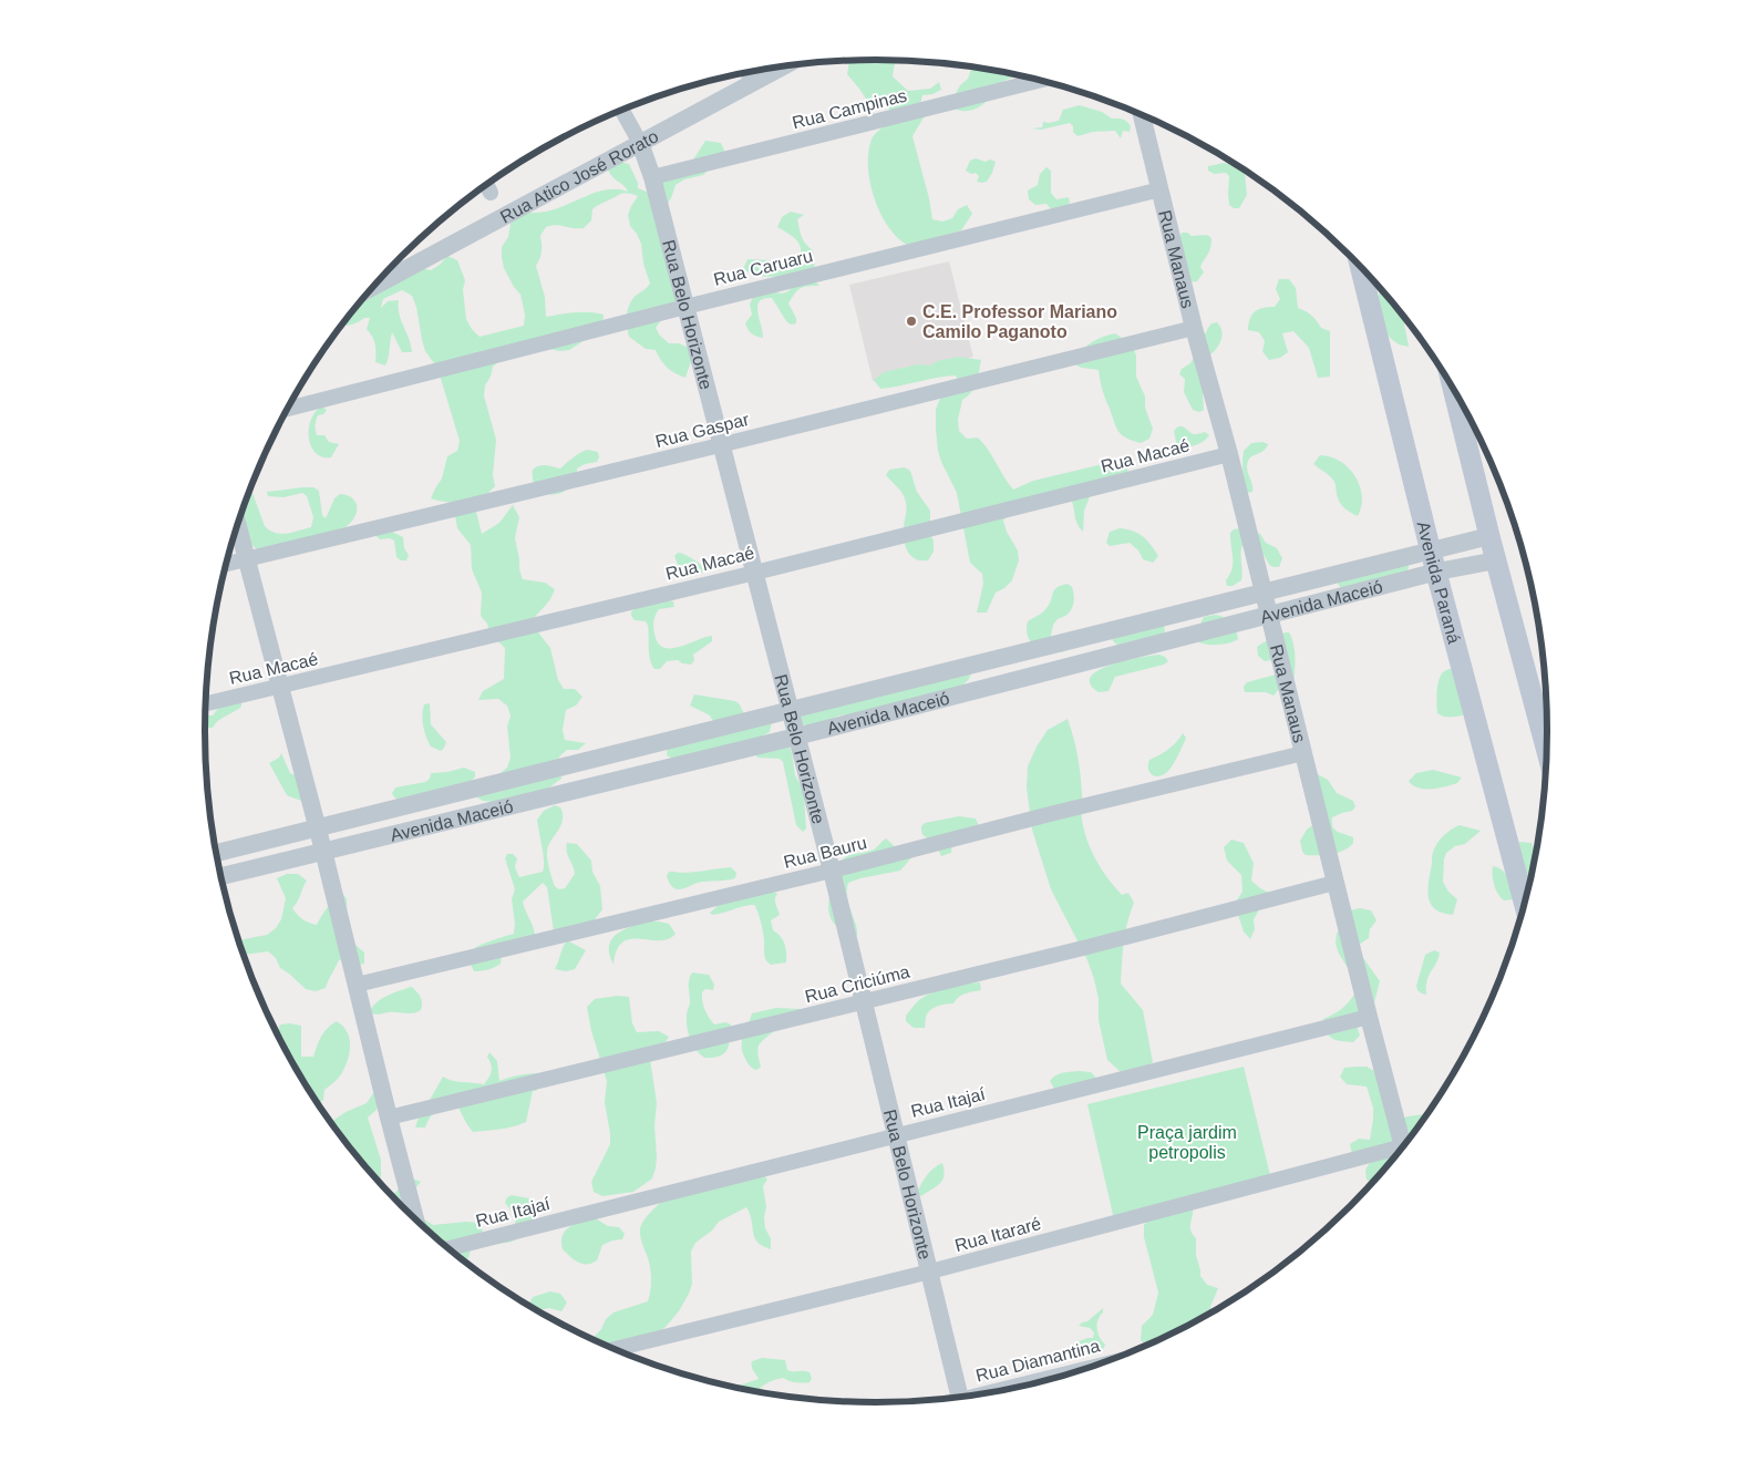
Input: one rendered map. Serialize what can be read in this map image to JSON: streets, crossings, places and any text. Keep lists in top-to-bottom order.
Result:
{
  "streets": {
    "main road": ["Avenida Paraná"],
    "street": [
      "Rua Campinas",
      "Rua Atico José Rorato",
      "Rua Manaus",
      "Rua Caruaru",
      "Rua Belo Horizonte",
      "Rua Gaspar",
      "Rua Macaé",
      "Avenida Maceió",
      "Rua Bauru",
      "Rua Criciúma",
      "Rua Itajaí",
      "Rua Itararé",
      "Rua Diamantina"
    ]
  },
  "crossings": [
    ["Rua Campinas", "Rua Belo Horizonte"],
    ["Rua Atico José Rorato", "Rua Belo Horizonte"],
    ["Rua Manaus", "Rua Caruaru"],
    ["Rua Manaus", "Rua Gaspar"],
    ["Rua Manaus", "Rua Macaé"],
    ["Rua Manaus", "Avenida Maceió"],
    ["Rua Manaus", "Rua Bauru"],
    ["Rua Manaus", "Rua Criciúma"],
    ["Rua Manaus", "Rua Itajaí"],
    ["Rua Caruaru", "Rua Belo Horizonte"],
    ["Rua Belo Horizonte", "Rua Gaspar"],
    ["Rua Belo Horizonte", "Rua Macaé"],
    ["Rua Belo Horizonte", "Avenida Maceió"],
    ["Rua Belo Horizonte", "Rua Bauru"],
    ["Rua Belo Horizonte", "Rua Criciúma"],
    ["Rua Belo Horizonte", "Rua Itajaí"],
    ["Rua Belo Horizonte", "Rua Itararé"],
    ["Avenida Paraná", "Avenida Maceió"]
  ],
  "parks": ["Praça jardim petropolis"],
  "places": ["C.E. Professor Mariano Camilo Paganoto"]
}
